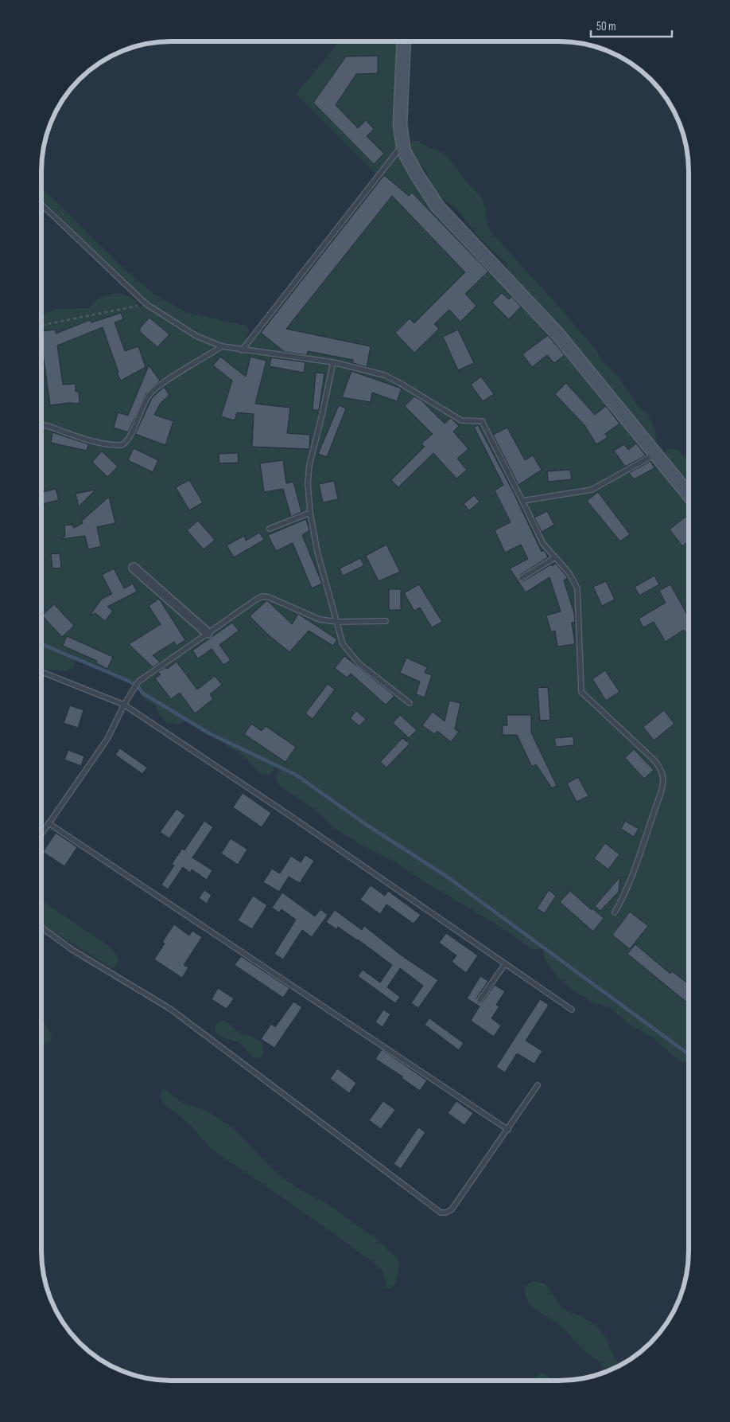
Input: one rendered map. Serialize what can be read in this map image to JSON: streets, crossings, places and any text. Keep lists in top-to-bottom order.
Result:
{
  "scale_bar": "50 m"
}
